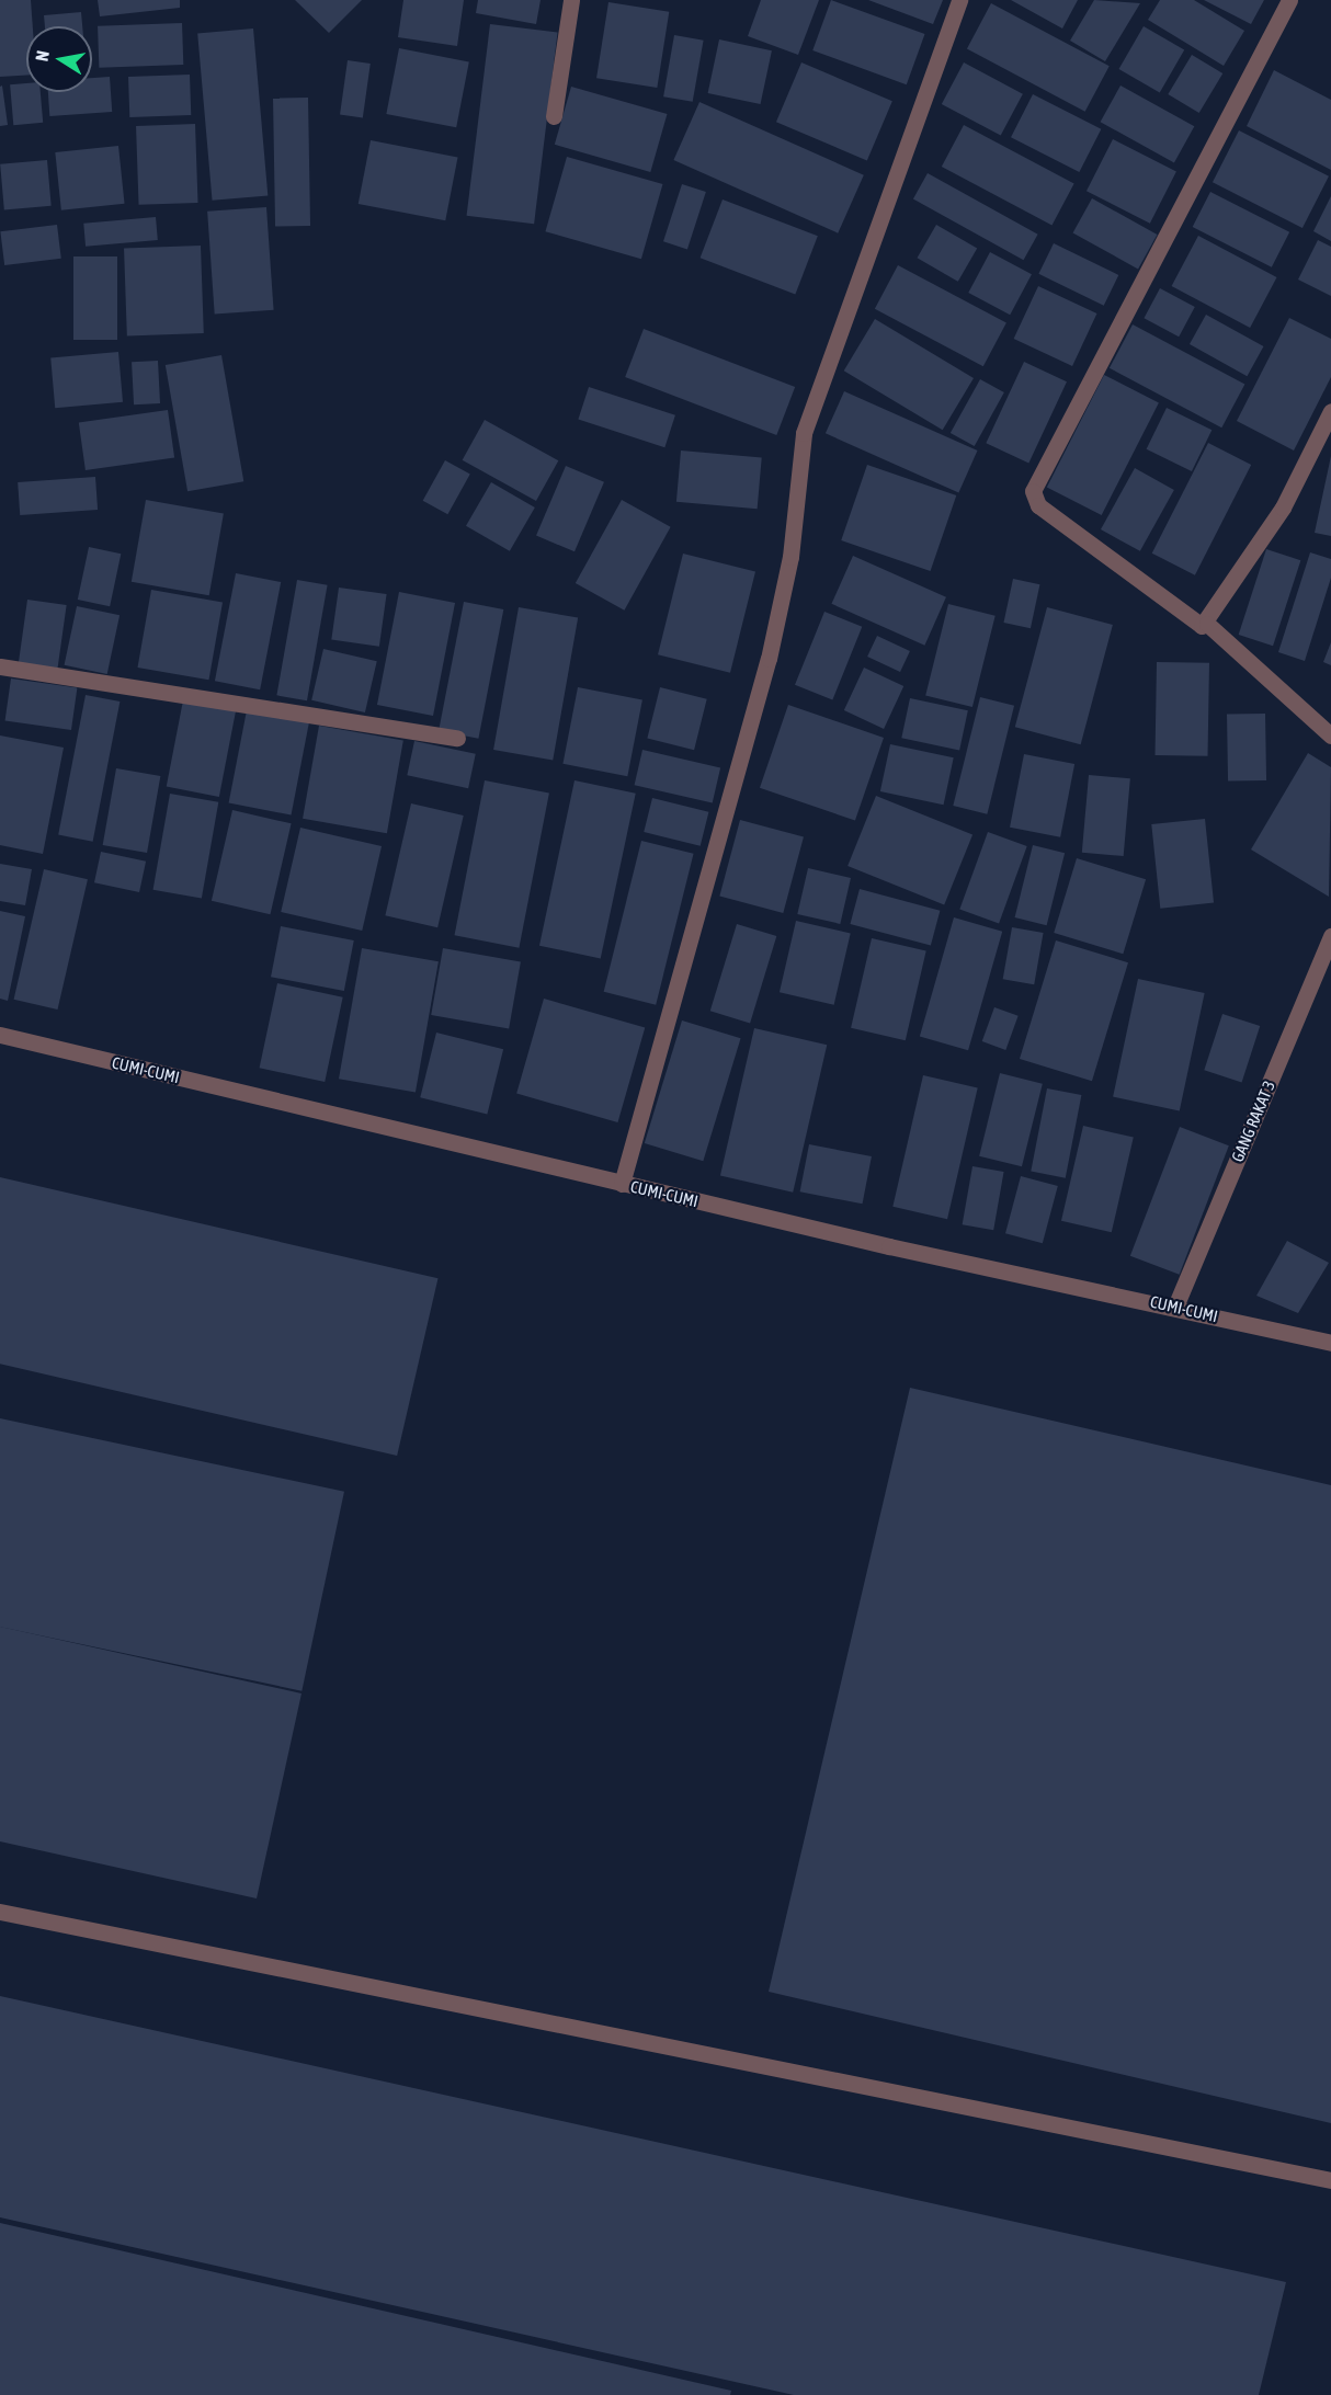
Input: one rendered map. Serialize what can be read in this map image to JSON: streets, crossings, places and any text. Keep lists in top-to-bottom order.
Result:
{
  "streets": {
    "street": ["CUMI-CUMI", "GANG RAKAT 3"]
  },
  "crossings": [
    ["CUMI-CUMI", "GANG RAKAT 3"]
  ],
  "north": "left"
}
